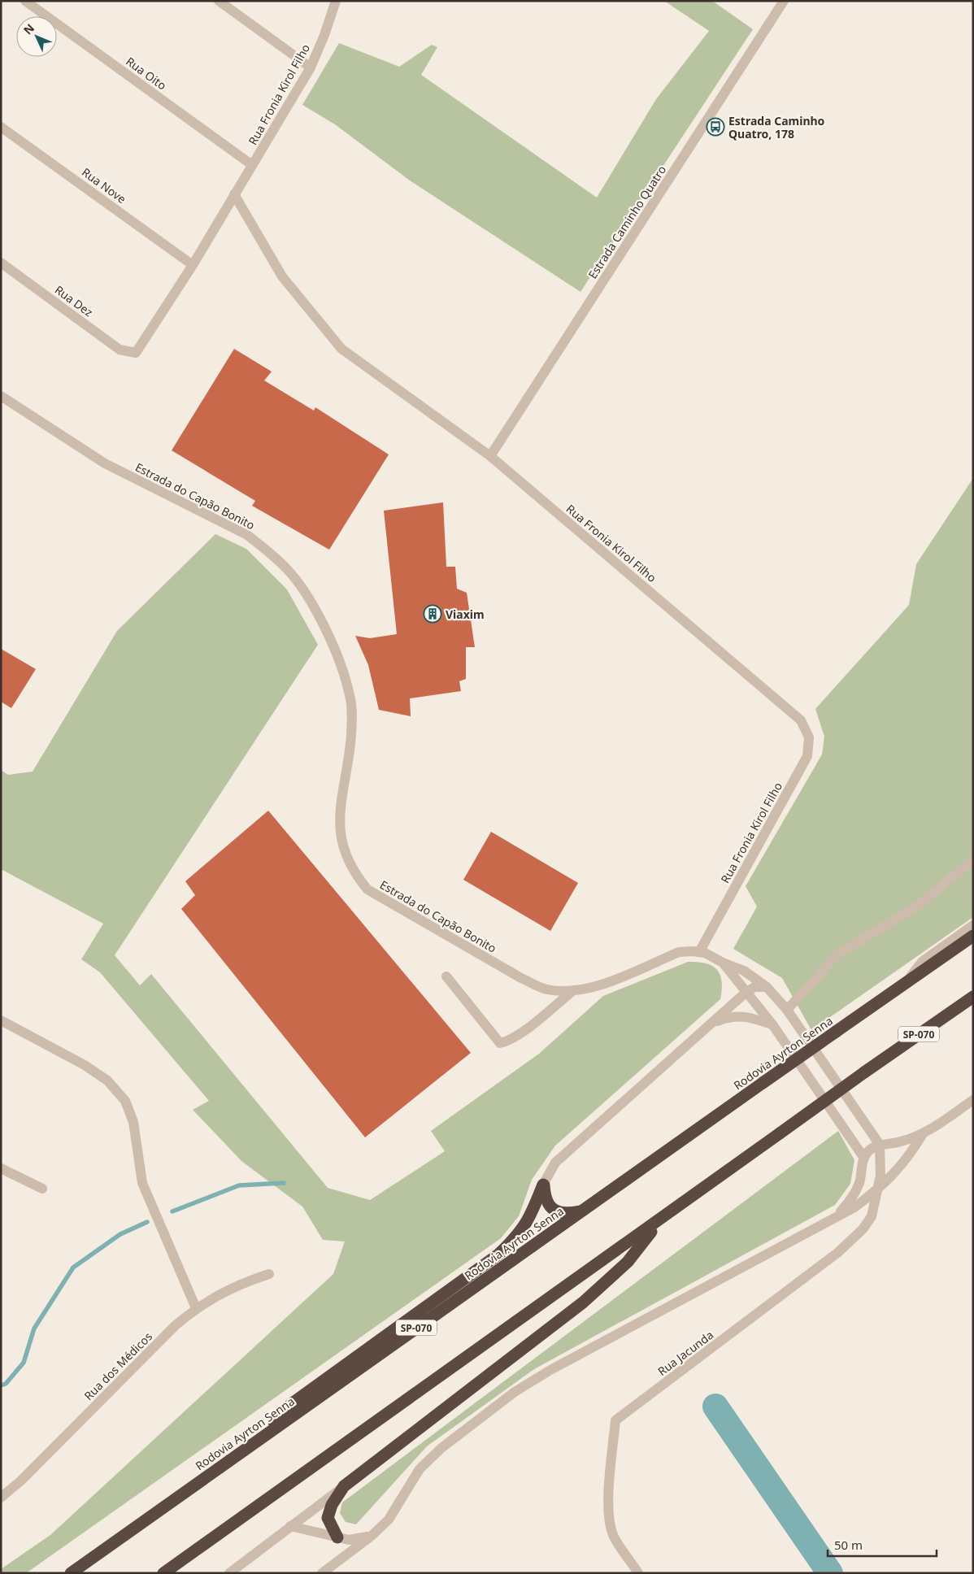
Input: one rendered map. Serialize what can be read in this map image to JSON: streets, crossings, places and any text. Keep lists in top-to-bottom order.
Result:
{
  "streets": {
    "highway": ["SP-070", "Rodovia Ayrton Senna"],
    "street": [
      "Rua Oito",
      "Rua Fronia Kirol Filho",
      "Rua Nove",
      "Estrada Caminho Quatro",
      "Rua Dez",
      "Estrada do Capão Bonito",
      "Rua Jacunda",
      "Rua dos Médicos"
    ]
  },
  "crossings": [
    ["Rua Oito", "Rua Fronia Kirol Filho"],
    ["Rua Fronia Kirol Filho", "Rua Nove"],
    ["Rua Fronia Kirol Filho", "Estrada Caminho Quatro"],
    ["Rua Fronia Kirol Filho", "Rua Dez"],
    ["Rua Fronia Kirol Filho", "Estrada do Capão Bonito"],
    ["Estrada do Capão Bonito", "Rua Jacunda"]
  ],
  "places": {
    "bus stop": ["Estrada Caminho Quatro, 178"],
    "building": ["Viaxim"]
  },
  "scale_bar": "50 m",
  "north": "top left"
}
